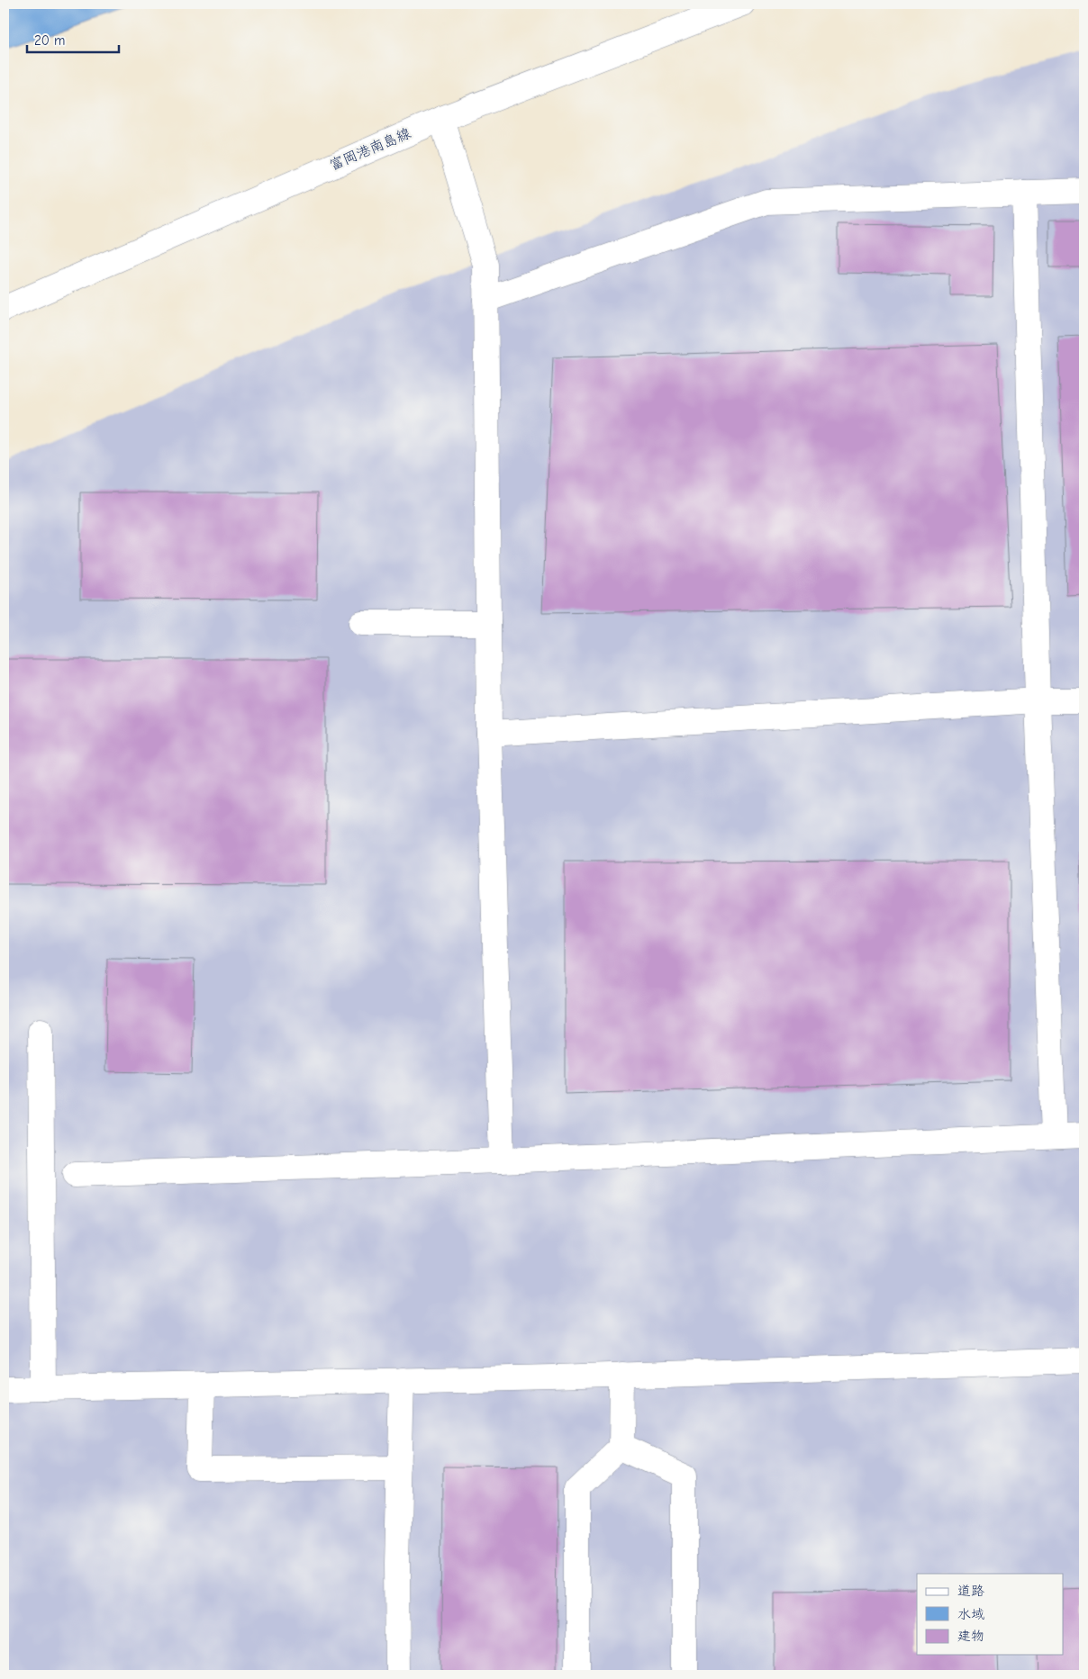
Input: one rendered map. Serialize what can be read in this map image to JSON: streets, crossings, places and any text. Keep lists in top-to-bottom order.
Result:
{
  "streets": {
    "street": ["富岡港南島線"]
  },
  "legend": ["道路", "水域", "建物"],
  "scale_bar": "20 m"
}
